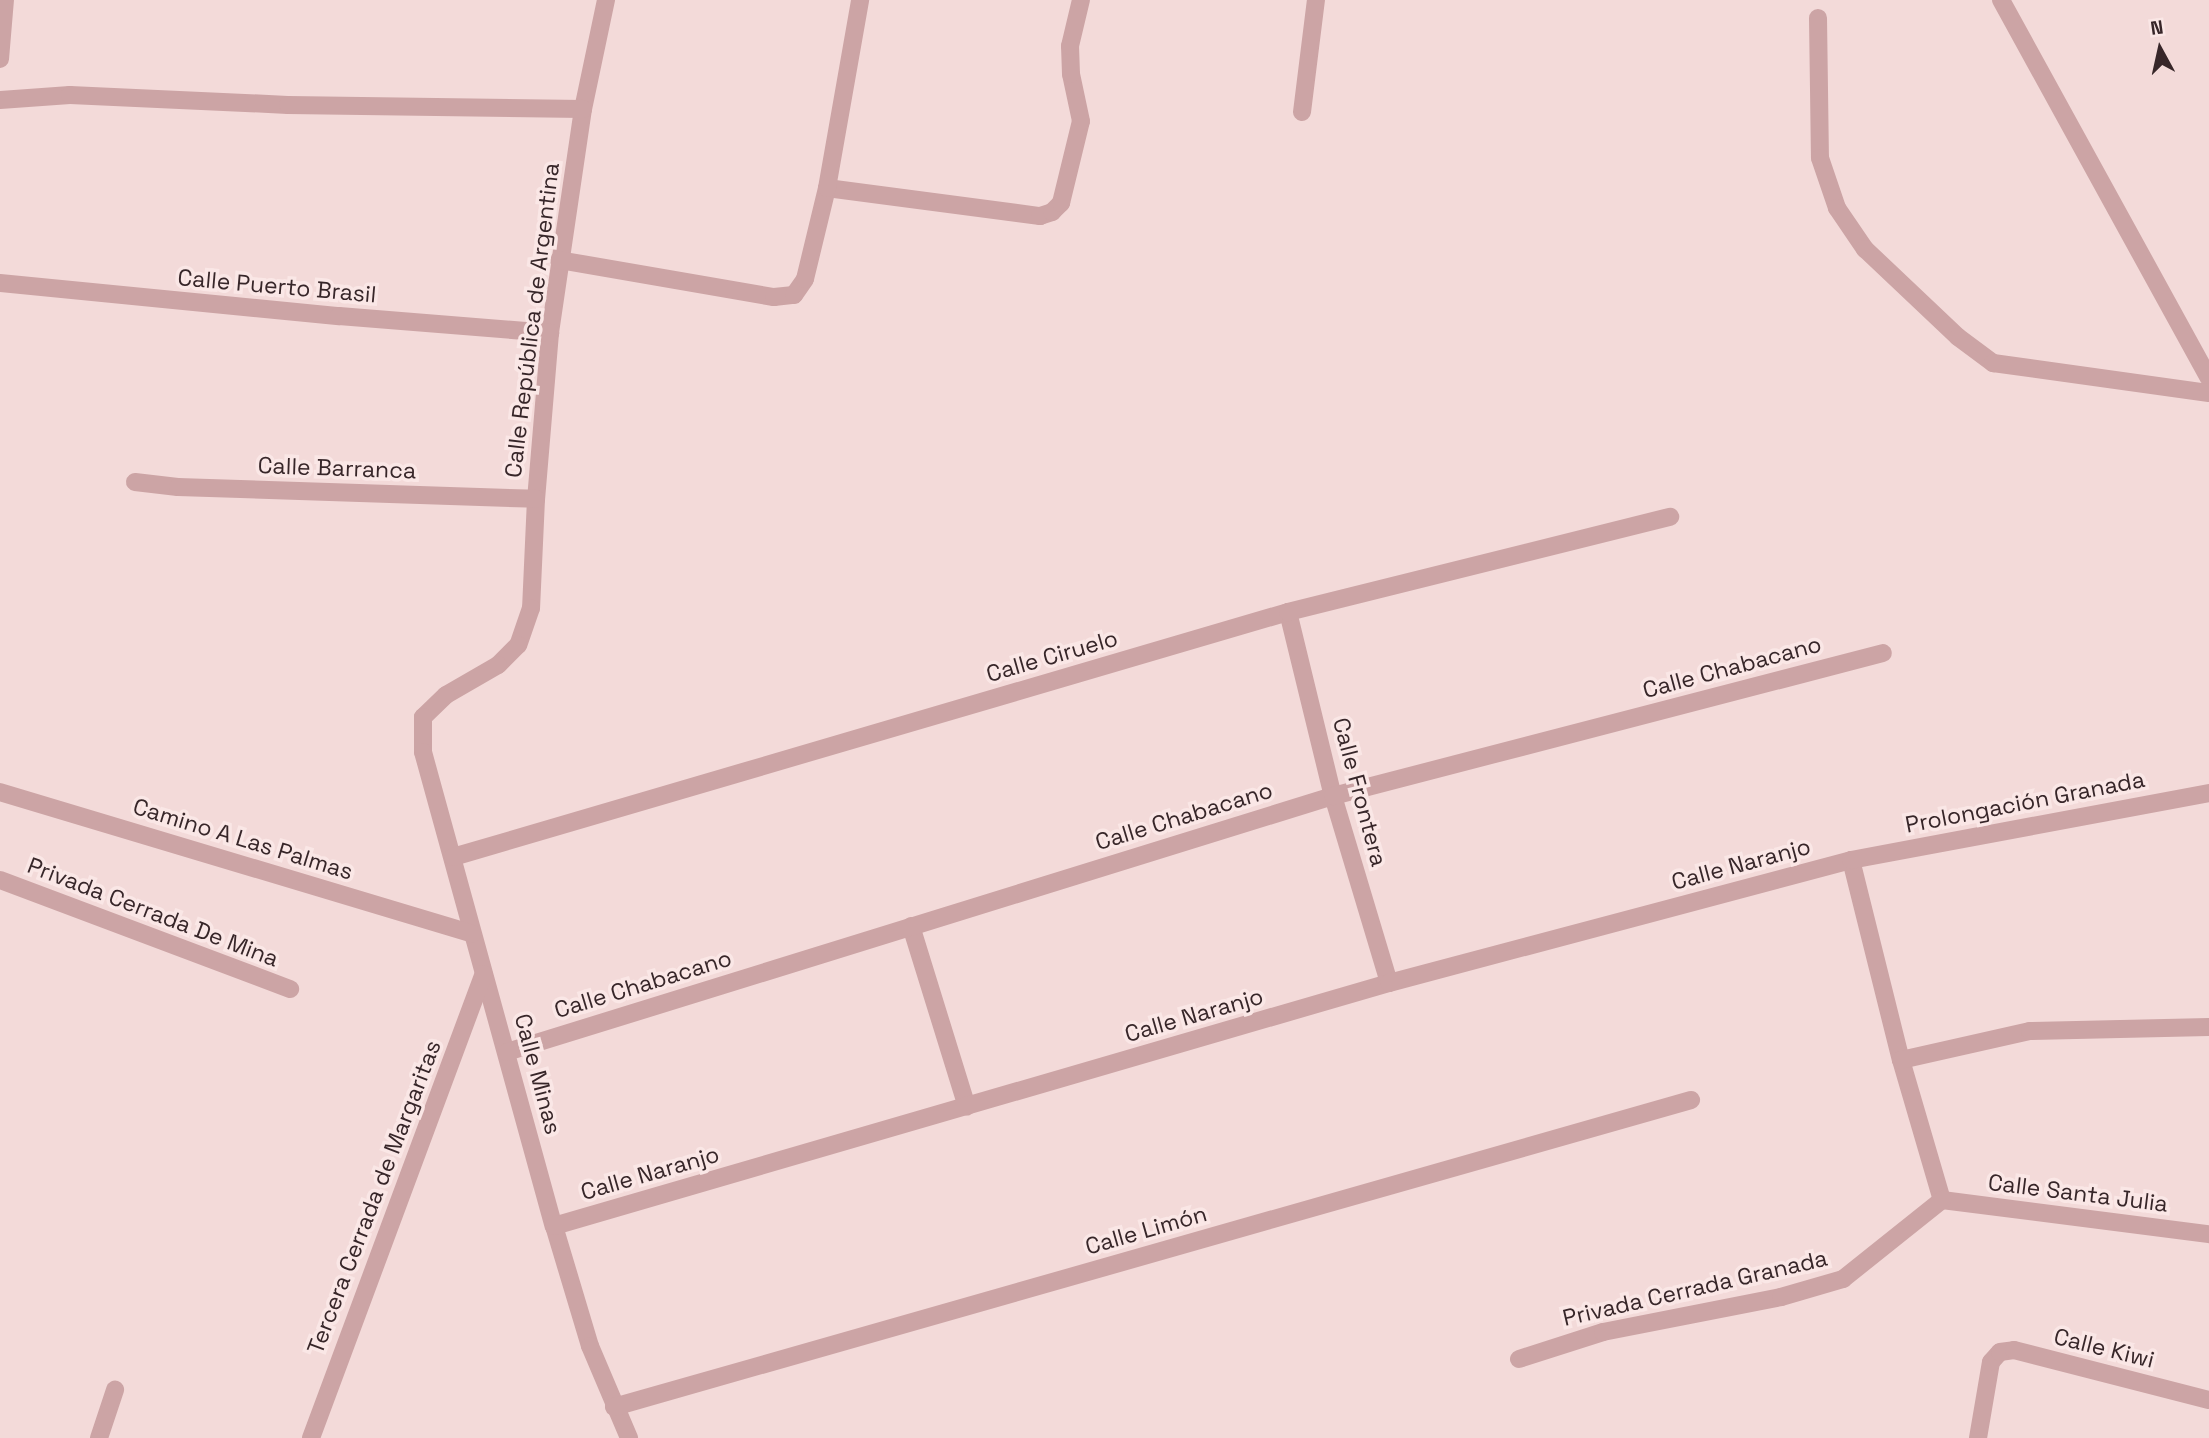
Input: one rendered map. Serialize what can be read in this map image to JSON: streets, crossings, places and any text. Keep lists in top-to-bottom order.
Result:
{
  "streets": {
    "street": [
      "Calle Puerto Brasil",
      "Calle República de Argentina",
      "Calle Barranca",
      "Calle Ciruelo",
      "Calle Chabacano",
      "Calle Frontera",
      "Prolongación Granada",
      "Camino A Las Palmas",
      "Calle Naranjo",
      "Privada Cerrada De Mina",
      "Calle Minas",
      "Calle Santa Julia",
      "Tercera Cerrada de Margaritas",
      "Calle Limón",
      "Privada Cerrada Granada",
      "Calle Kiwi"
    ]
  },
  "crossings": [
    ["Calle Puerto Brasil", "Calle República de Argentina"],
    ["Calle República de Argentina", "Calle Barranca"],
    ["Calle República de Argentina", "Calle Minas"],
    ["Calle Ciruelo", "Calle Frontera"],
    ["Calle Ciruelo", "Calle Minas"],
    ["Calle Chabacano", "Calle Frontera"],
    ["Calle Chabacano", "Calle Minas"],
    ["Calle Frontera", "Calle Naranjo"],
    ["Prolongación Granada", "Calle Naranjo"],
    ["Camino A Las Palmas", "Calle Minas"],
    ["Calle Naranjo", "Calle Minas"],
    ["Calle Minas", "Tercera Cerrada de Margaritas"],
    ["Calle Minas", "Calle Limón"],
    ["Calle Santa Julia", "Privada Cerrada Granada"]
  ],
  "north": "top"
}
